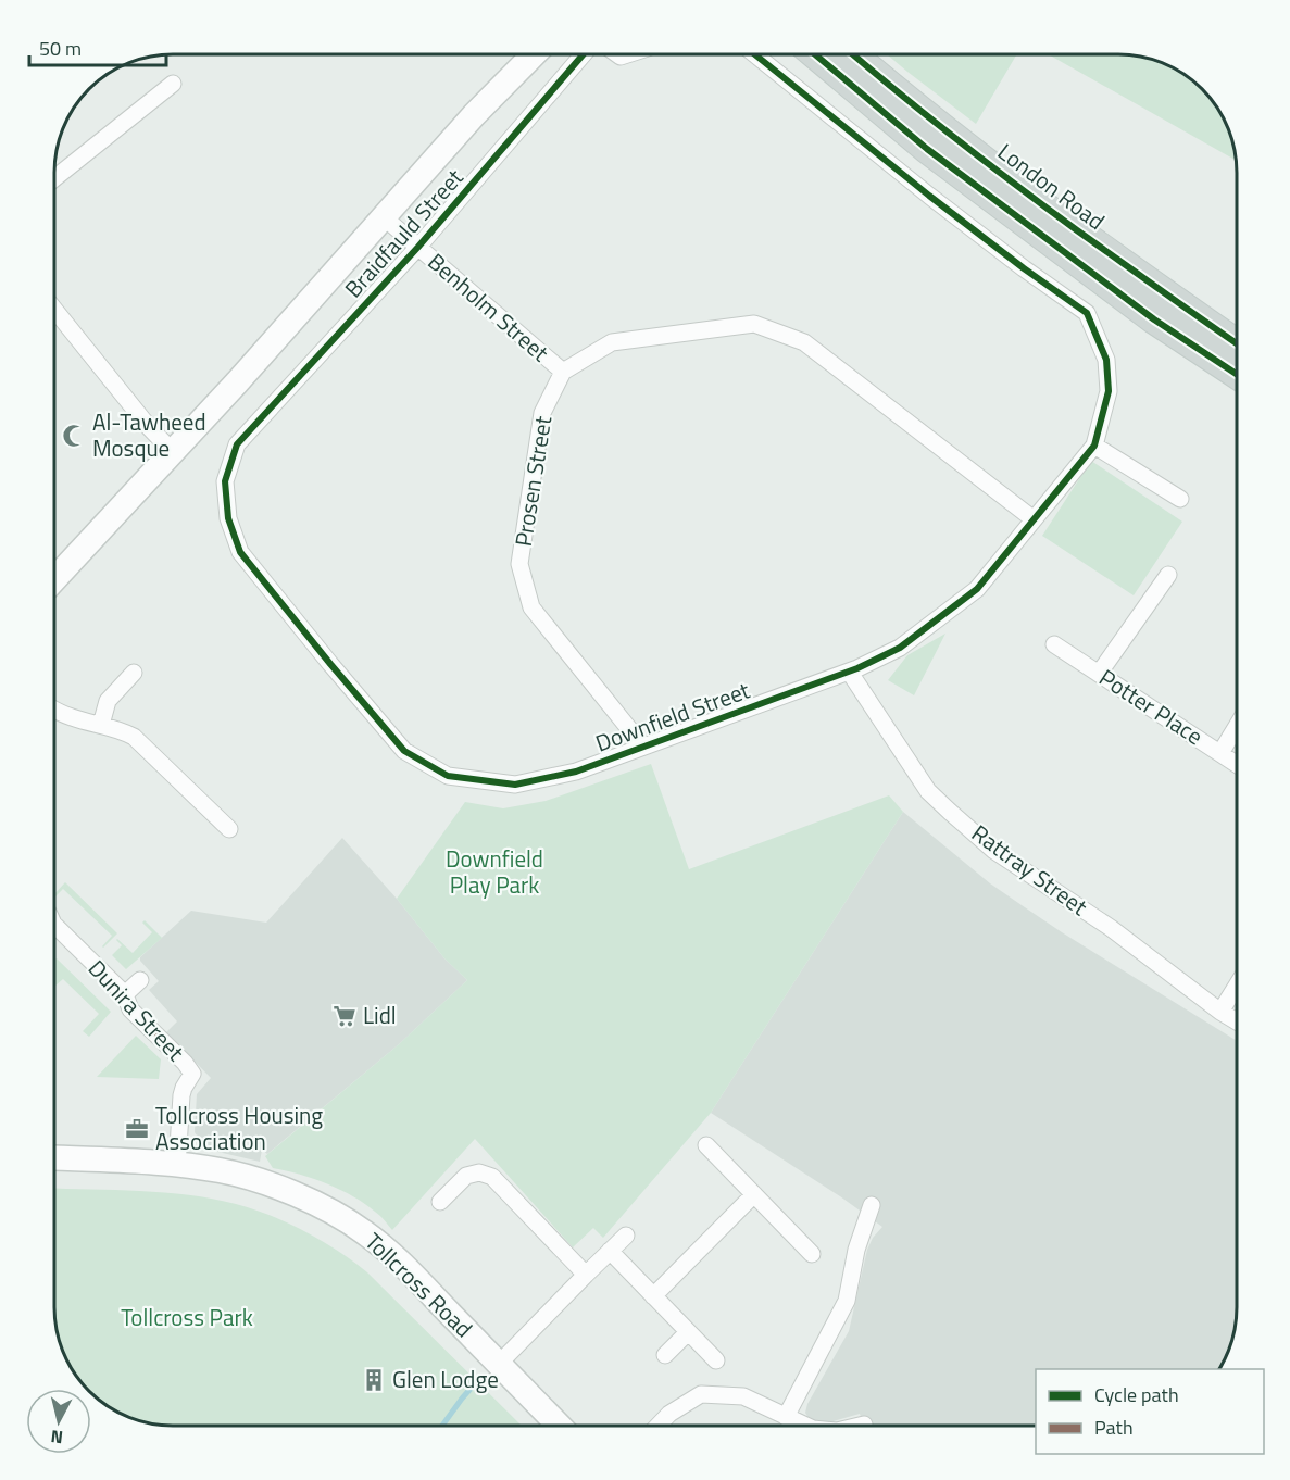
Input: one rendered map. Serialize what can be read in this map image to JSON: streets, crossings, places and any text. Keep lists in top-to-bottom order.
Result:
{
  "streets": {
    "main road": ["London Road"],
    "street": [
      "Braidfauld Street",
      "Benholm Street",
      "Prosen Street",
      "Potter Place",
      "Downfield Street",
      "Rattray Street",
      "Dunira Street",
      "Tollcross Road"
    ]
  },
  "crossings": [
    ["Braidfauld Street", "Benholm Street"],
    ["Braidfauld Street", "Downfield Street"],
    ["Benholm Street", "Prosen Street"],
    ["Prosen Street", "Downfield Street"],
    ["Downfield Street", "Rattray Street"],
    ["Dunira Street", "Tollcross Road"]
  ],
  "parks": ["Downfield Play Park", "Tollcross Park"],
  "places": {
    "mosque": ["Al-Tawheed Mosque"],
    "supermarket": ["Lidl"],
    "office": ["Tollcross Housing Association"],
    "building": ["Glen Lodge"]
  },
  "legend": ["Cycle path", "Path"],
  "scale_bar": "50 m",
  "north": "bottom"
}
